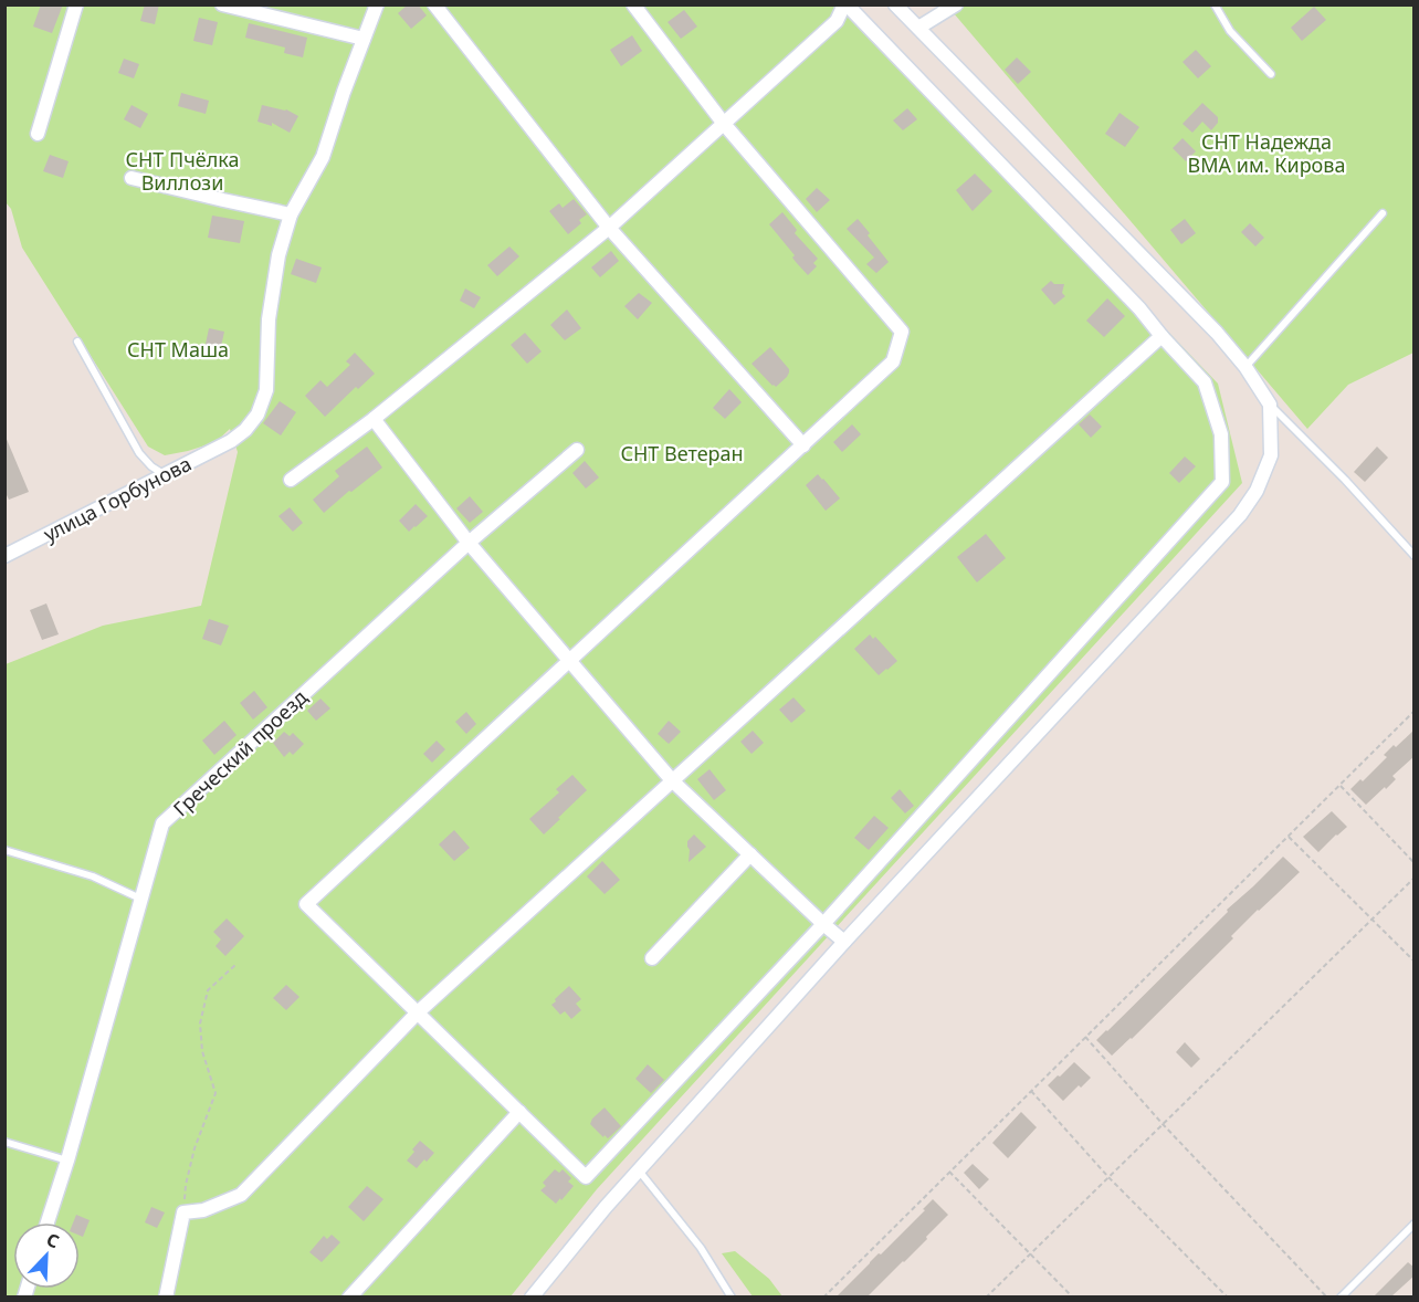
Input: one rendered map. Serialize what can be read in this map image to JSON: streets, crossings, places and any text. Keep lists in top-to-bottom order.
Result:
{
  "streets": {
    "street": ["улица Горбунова", "Греческий проезд"]
  },
  "parks": [
    "СНТ Надежда ВМА им. Кирова",
    "СНТ Пчёлка Виллози",
    "СНТ Маша",
    "СНТ Ветеран"
  ],
  "north": "top right"
}
